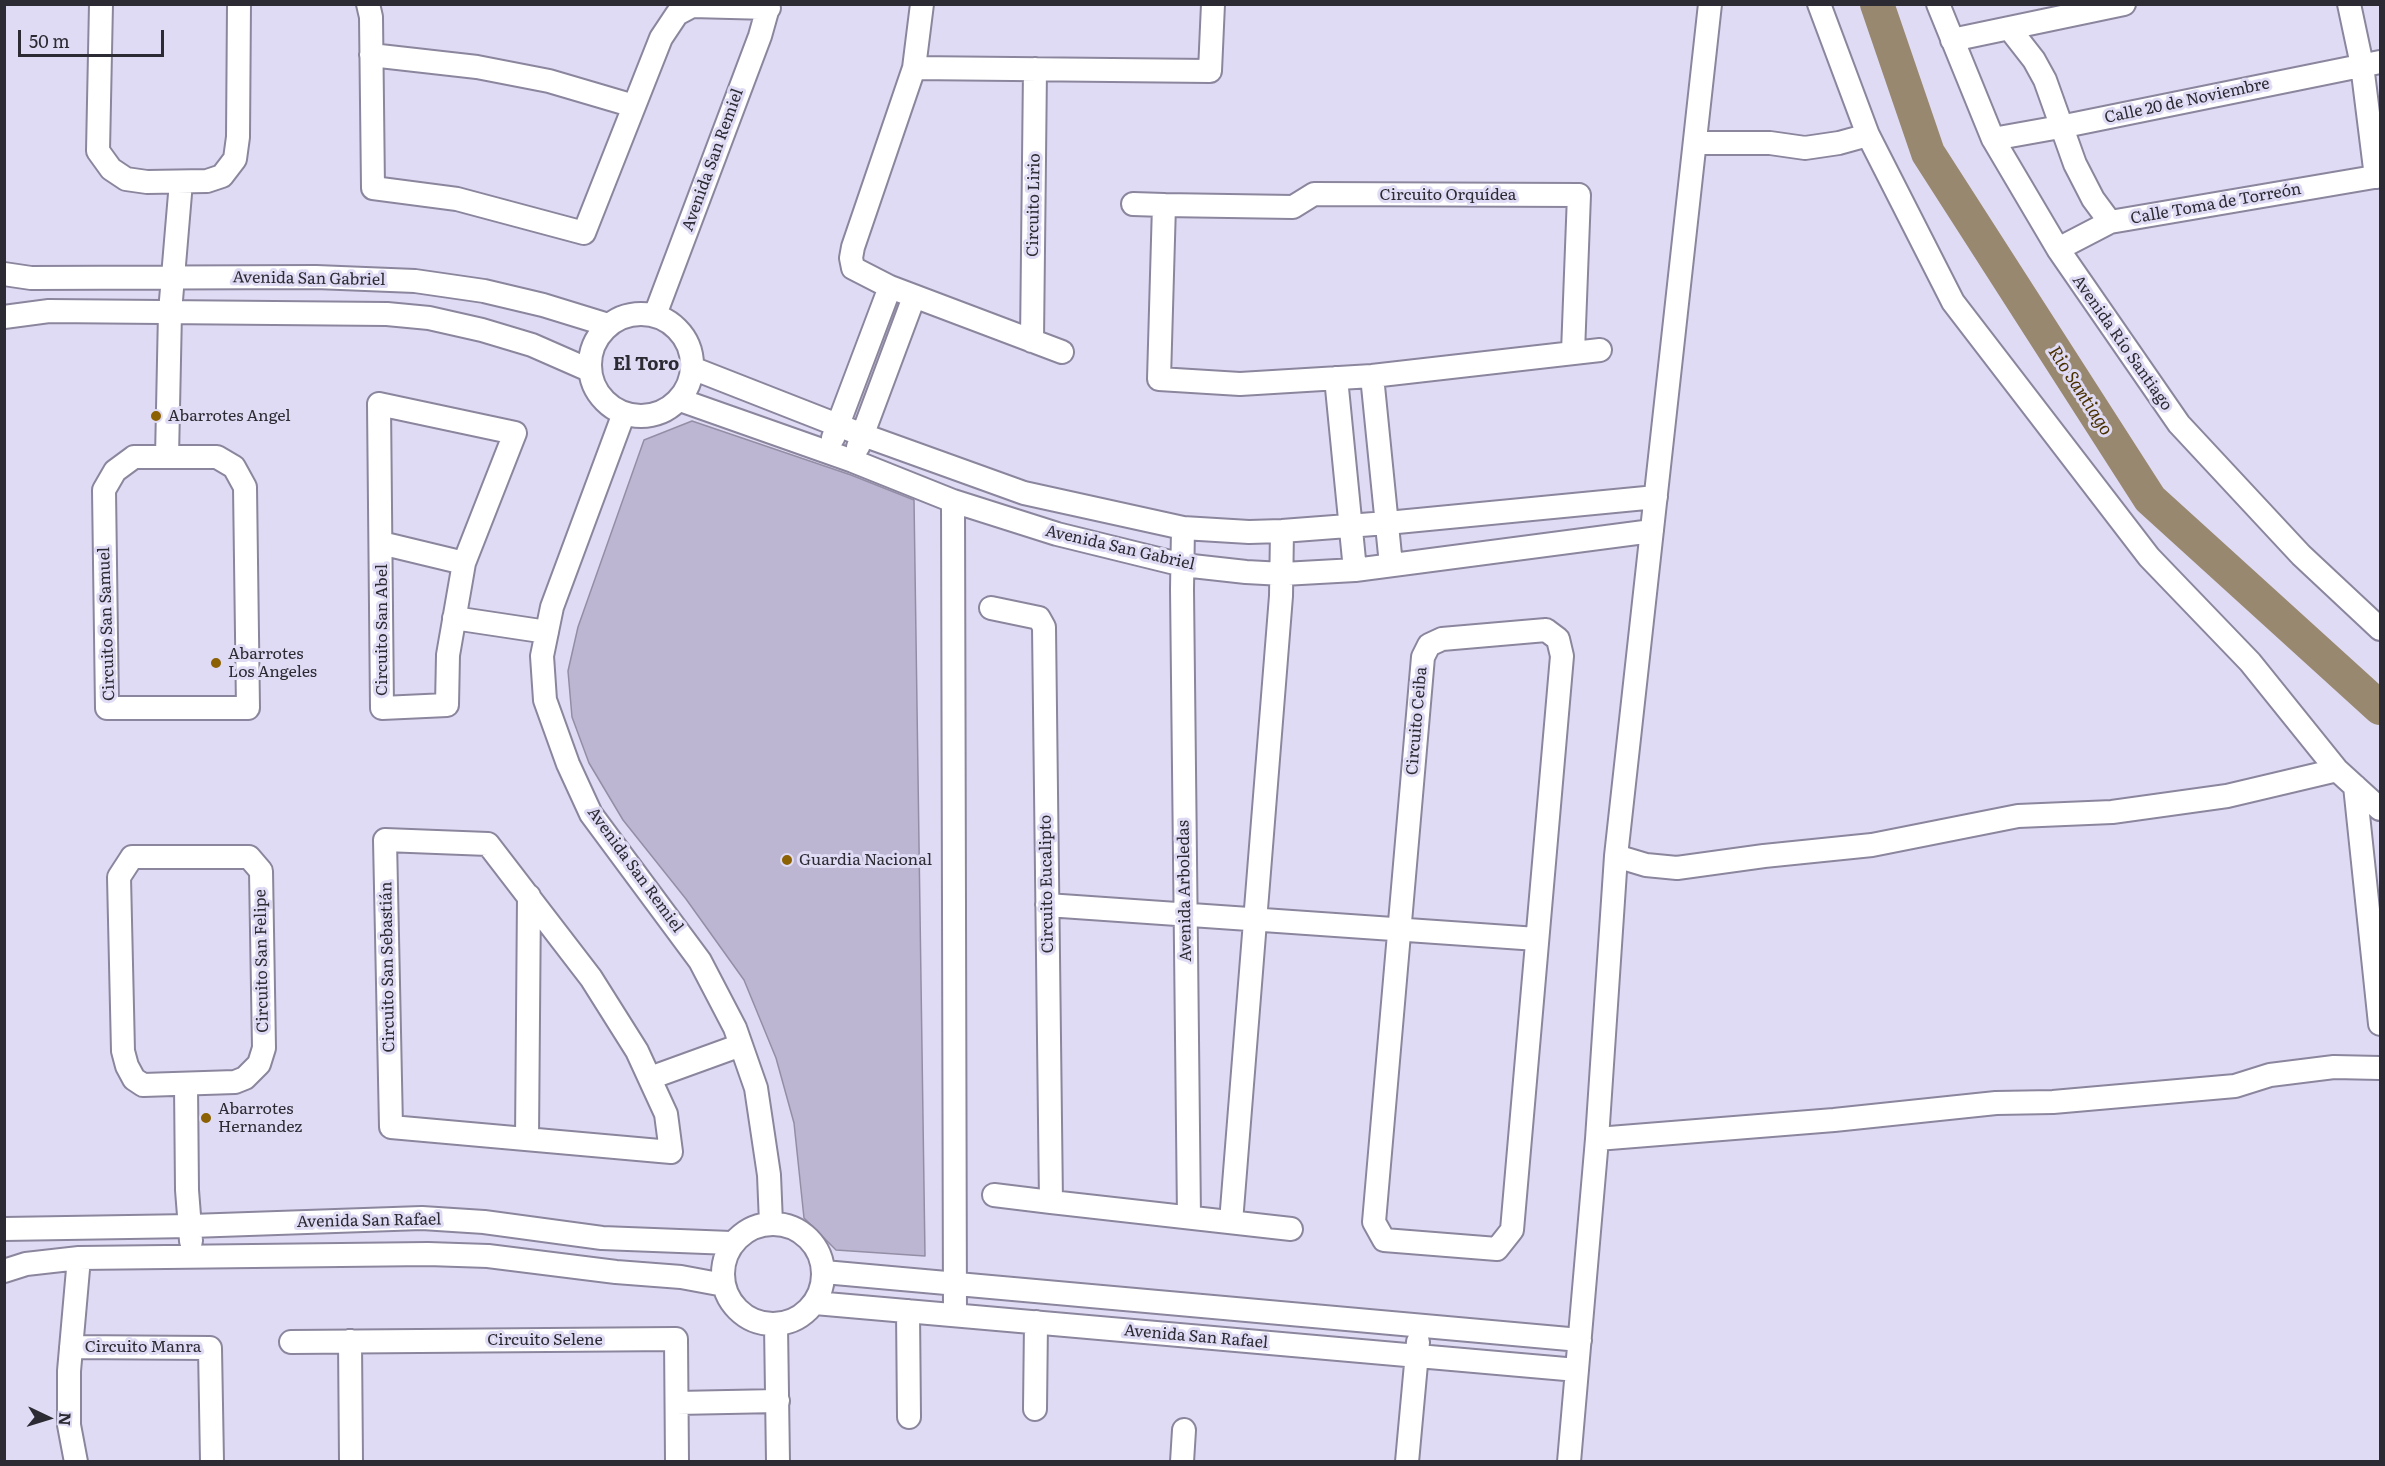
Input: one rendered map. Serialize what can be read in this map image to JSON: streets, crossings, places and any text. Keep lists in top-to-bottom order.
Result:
{
  "streets": {
    "street": [
      "Calle 20 de Noviembre",
      "Avenida San Remiel",
      "Circuito Orquídea",
      "Calle Toma de Torreón",
      "Circuito Lirio",
      "Avenida San Gabriel",
      "Avenida Río Santiago",
      "Circuito San Samuel",
      "Circuito San Abel",
      "Circuito Ceiba",
      "Circuito Eucalipto",
      "Avenida Arboledas",
      "Circuito San Felipe",
      "Circuito San Sebastián",
      "Avenida San Rafael",
      "Circuito Selene",
      "Circuito Manra"
    ]
  },
  "crossings": [
    ["Calle 20 de Noviembre", "Avenida Río Santiago"],
    ["Avenida San Remiel", "Avenida San Gabriel"],
    ["Avenida San Remiel", "Avenida San Rafael"],
    ["Calle Toma de Torreón", "Avenida Río Santiago"],
    ["Avenida San Gabriel", "Avenida Arboledas"],
    ["Avenida San Rafael", "Circuito Manra"]
  ],
  "districts": ["El Toro"],
  "water": ["Rio Santiago"],
  "places": [
    "Abarrotes Angel",
    "Abarrotes Los Angeles",
    "Guardia Nacional",
    "Abarrotes Hernandez"
  ],
  "scale_bar": "50 m",
  "north": "right"
}
